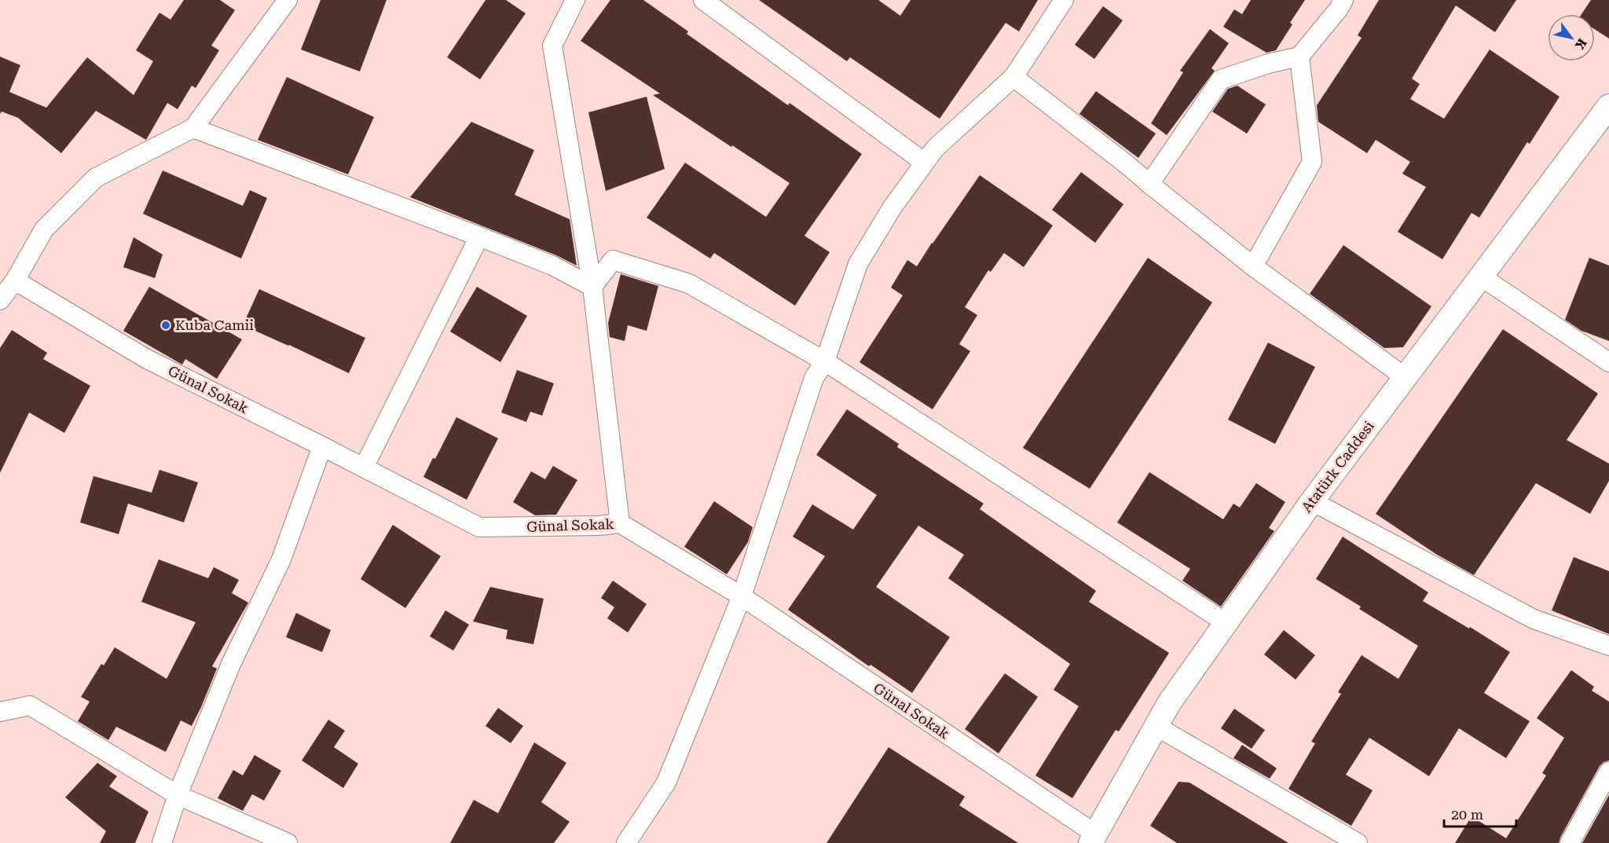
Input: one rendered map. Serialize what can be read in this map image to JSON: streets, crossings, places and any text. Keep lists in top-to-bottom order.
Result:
{
  "streets": {
    "street": ["Günal Sokak", "Atatürk Caddesi"]
  },
  "crossings": [
    ["Günal Sokak", "Atatürk Caddesi"]
  ],
  "places": ["Kuba Camii"],
  "scale_bar": "20 m",
  "north": "bottom right"
}
